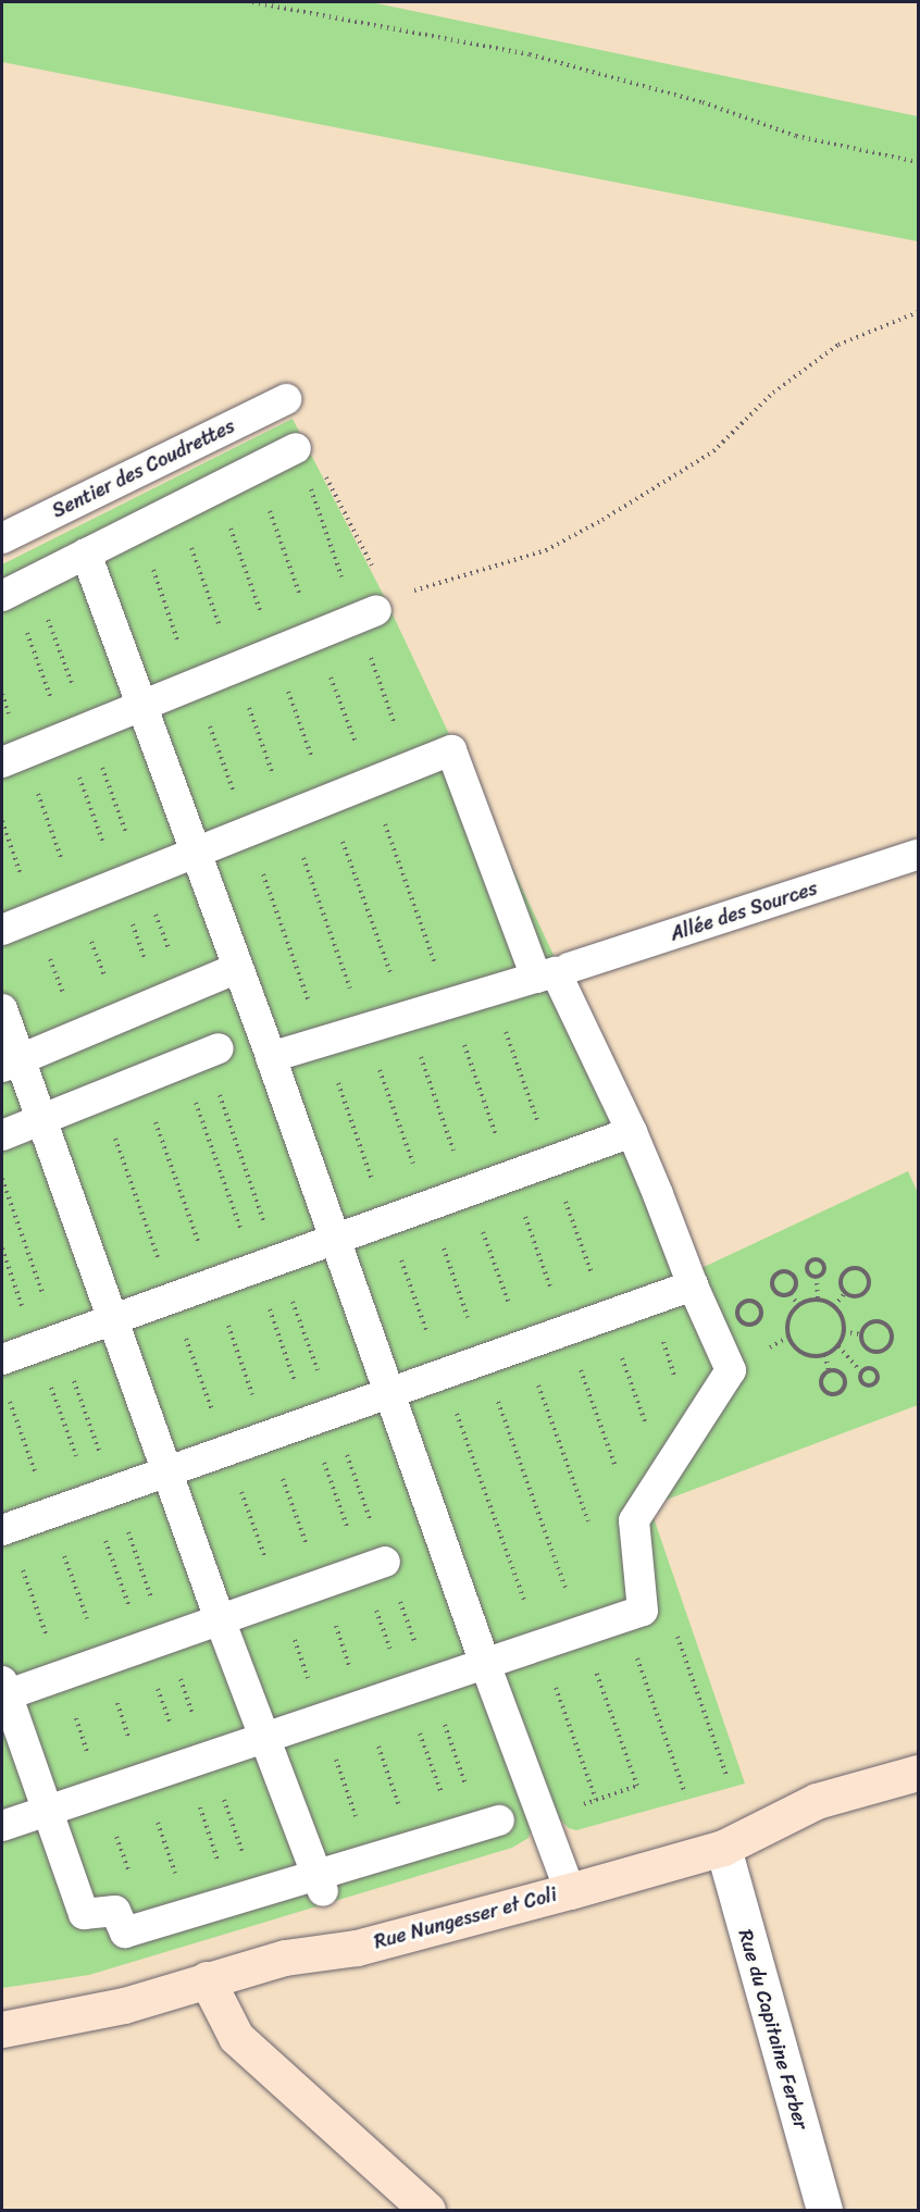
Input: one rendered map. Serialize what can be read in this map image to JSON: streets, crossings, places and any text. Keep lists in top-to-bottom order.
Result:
{
  "streets": {
    "street": ["Rue Nungesser et Coli", "Rue du Capitaine Ferber"],
    "lane": ["Sentier des Coudrettes", "Allée des Sources"]
  },
  "crossings": [
    ["Rue Nungesser et Coli", "Rue du Capitaine Ferber"]
  ]
}
